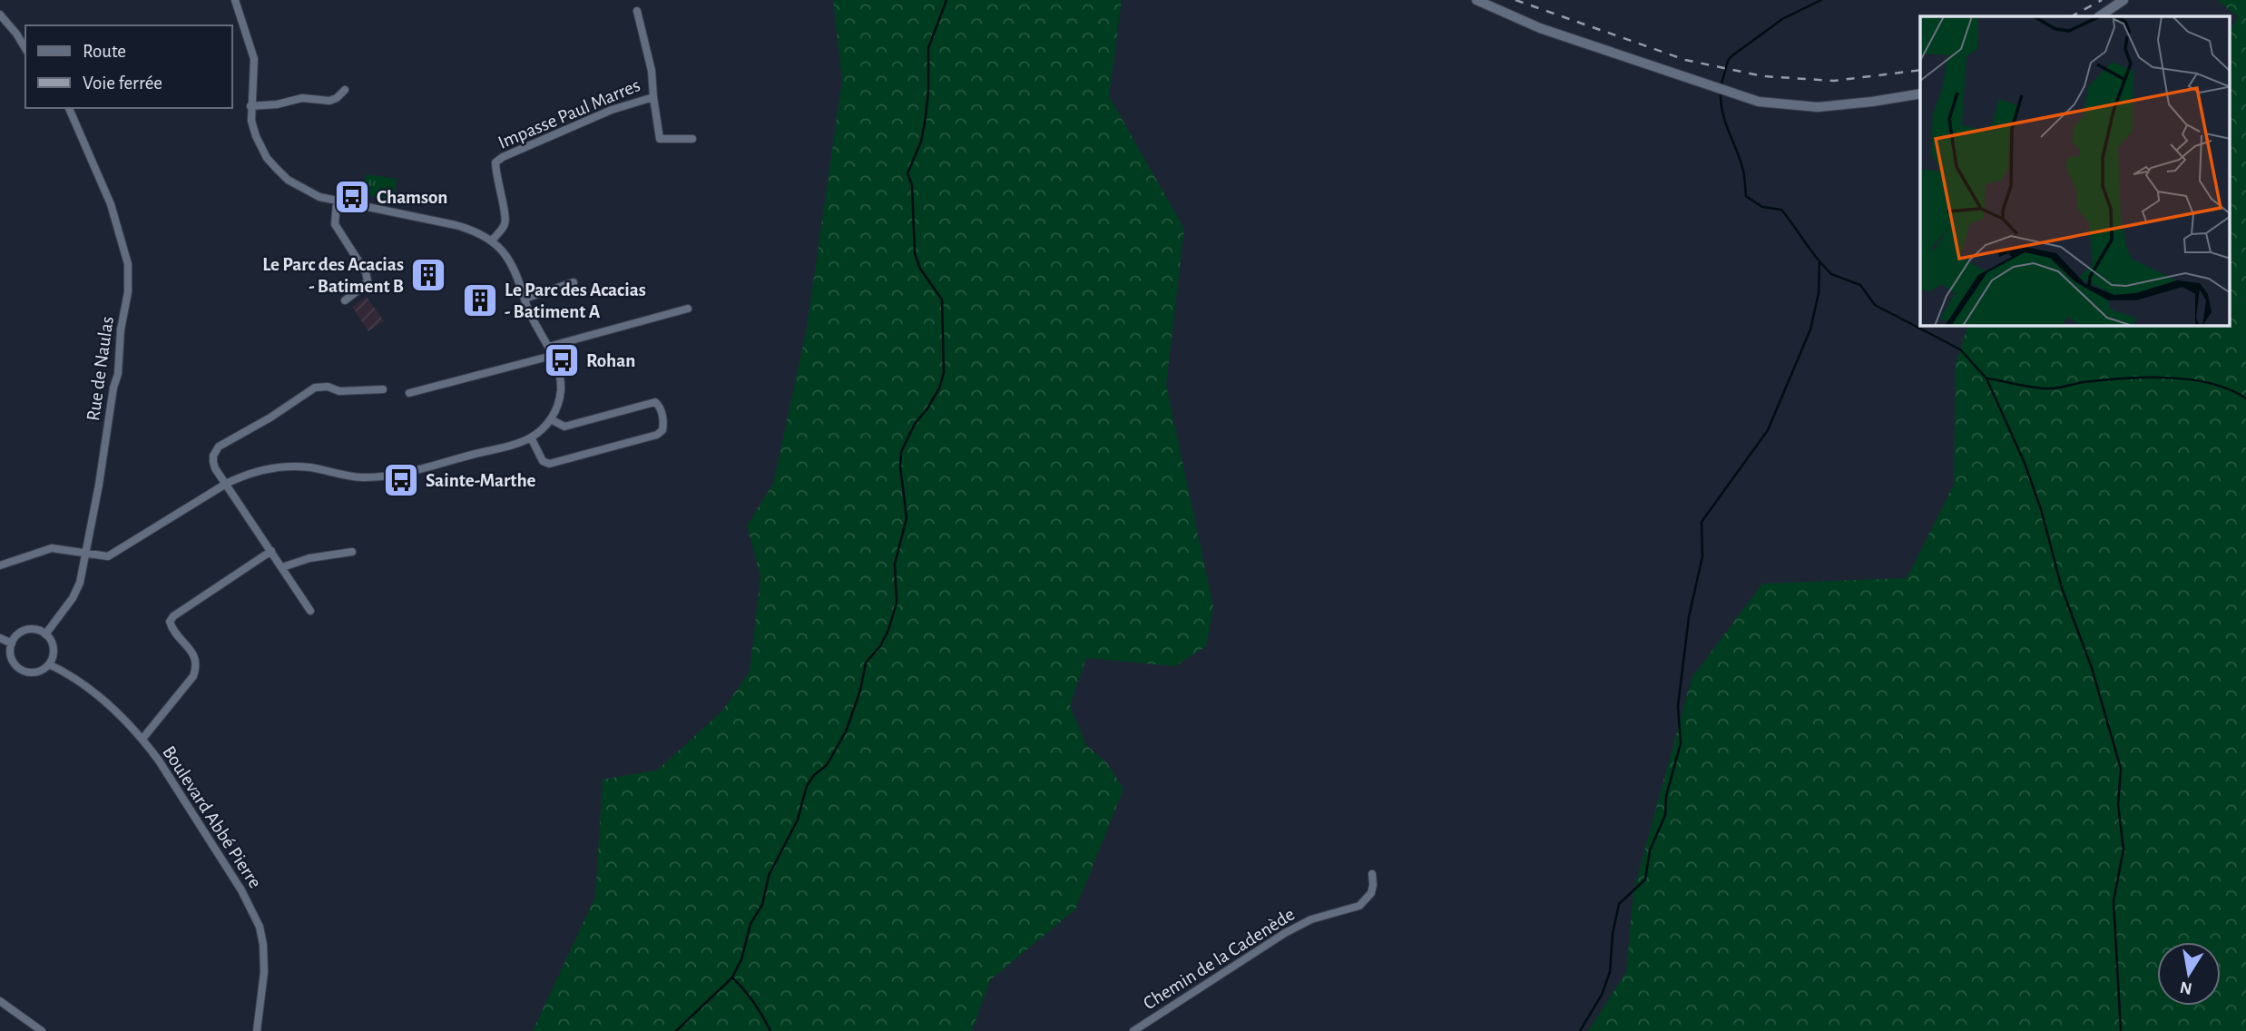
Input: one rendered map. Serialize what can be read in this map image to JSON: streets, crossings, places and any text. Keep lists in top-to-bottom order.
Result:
{
  "streets": {
    "street": [
      "Impasse Paul Marres",
      "Rue de Naulas",
      "Boulevard Abbé Pierre",
      "Chemin de la Cadenède"
    ]
  },
  "crossings": [
    ["Rue de Naulas", "Boulevard Abbé Pierre"]
  ],
  "places": {
    "bus stop": ["Chamson", "Rohan", "Sainte-Marthe"],
    "building": ["Le Parc des Acacias - Batiment B", "Le Parc des Acacias - Batiment A"]
  },
  "legend": ["Route", "Voie ferrée"],
  "north": "bottom"
}
